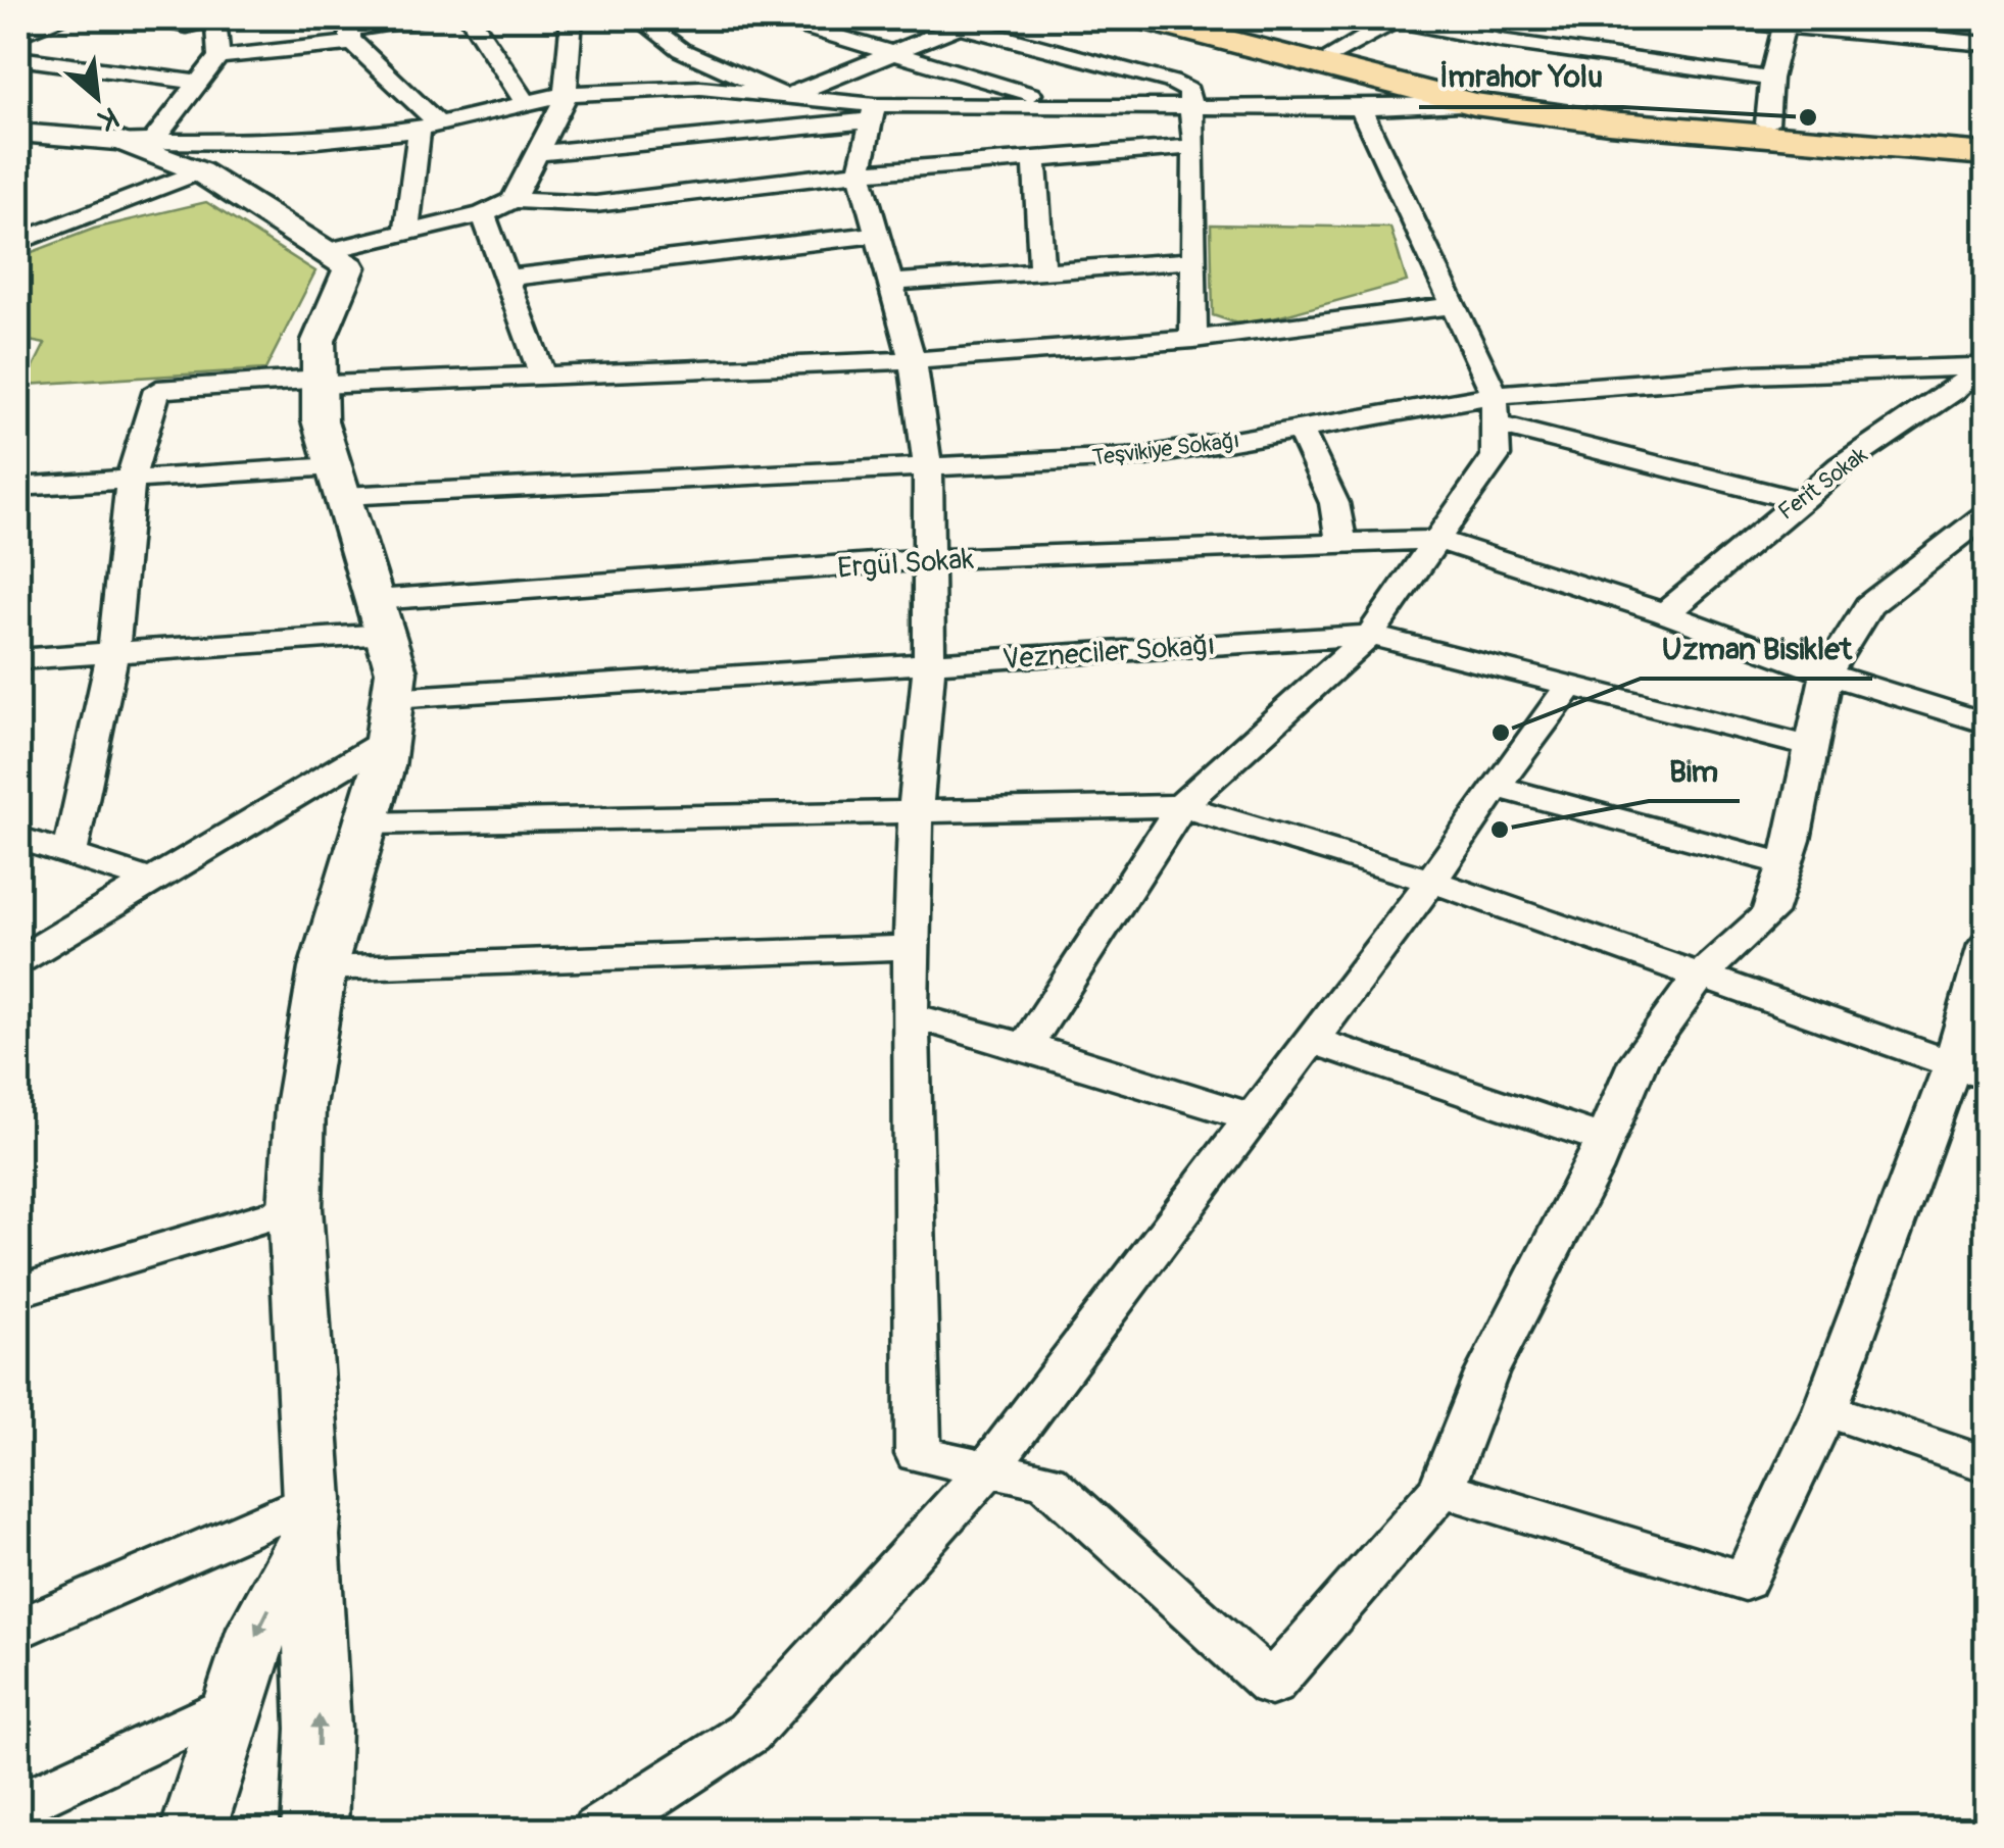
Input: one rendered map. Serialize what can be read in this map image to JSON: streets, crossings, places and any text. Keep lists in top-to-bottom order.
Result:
{
  "streets": {
    "street": [
      "Teşvikiye Sokağı",
      "Ferit Sokak",
      "Ergül Sokak",
      "Vezneciler Sokağı"
    ]
  },
  "crossings": [
    ["Teşvikiye Sokağı", "Ferit Sokak"]
  ],
  "places": ["İmrahor Yolu", "Uzman Bisiklet", "Bim"],
  "north": "bottom right"
}
